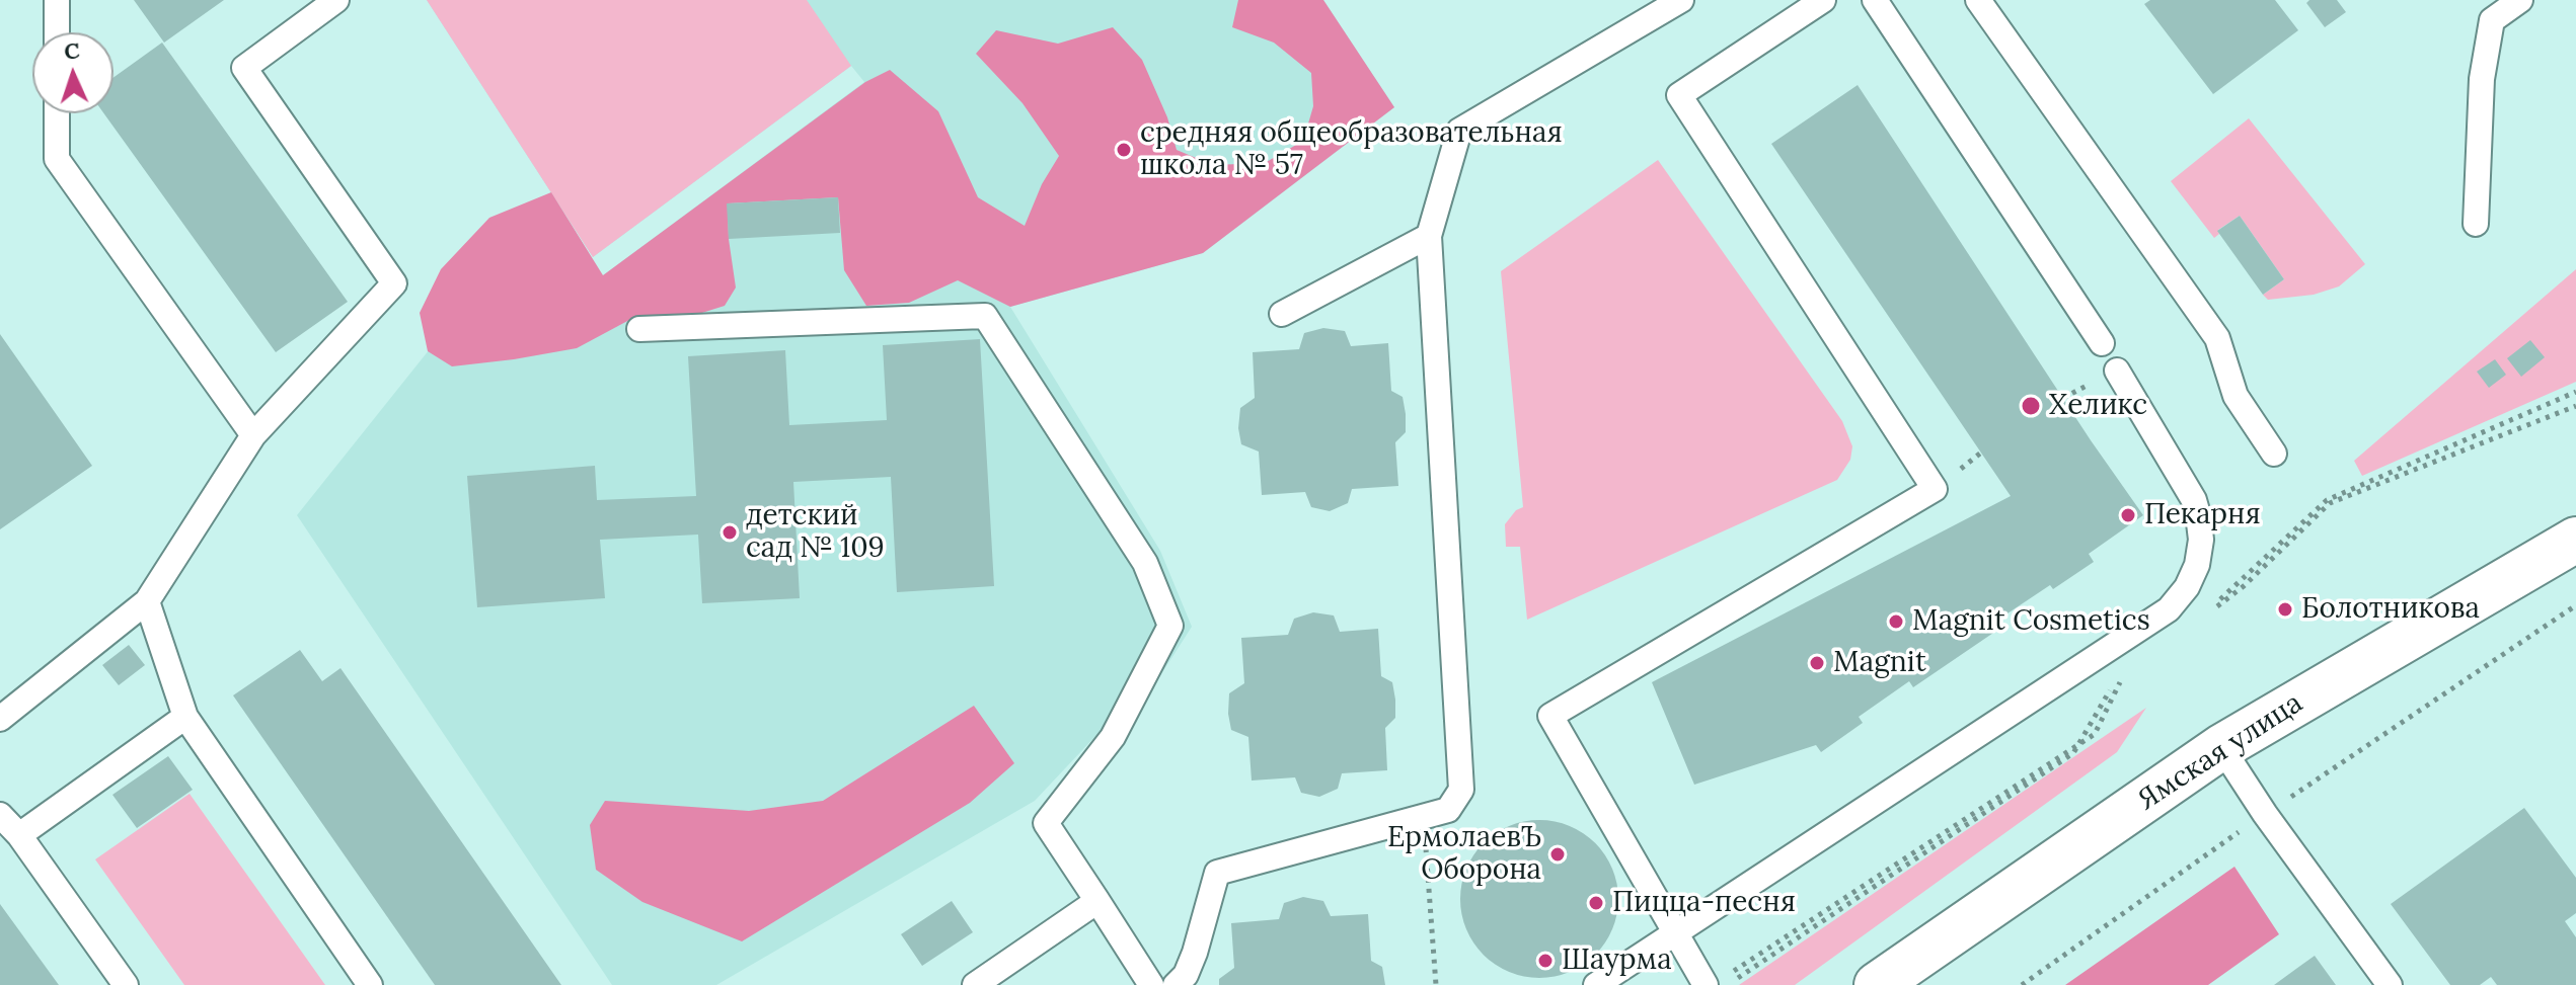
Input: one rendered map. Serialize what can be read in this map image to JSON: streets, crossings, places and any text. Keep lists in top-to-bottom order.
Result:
{
  "streets": {
    "main road": ["Ямская улица"]
  },
  "places": [
    "средняя общеобразовательная школа № 57",
    "Хеликс",
    "Пекарня",
    "детский сад № 109",
    "Болотникова",
    "Magnit Cosmetics",
    "Magnit",
    "ЕрмолаевЪ Оборона",
    "Пицца-песня",
    "Шаурма"
  ],
  "north": "top"
}
